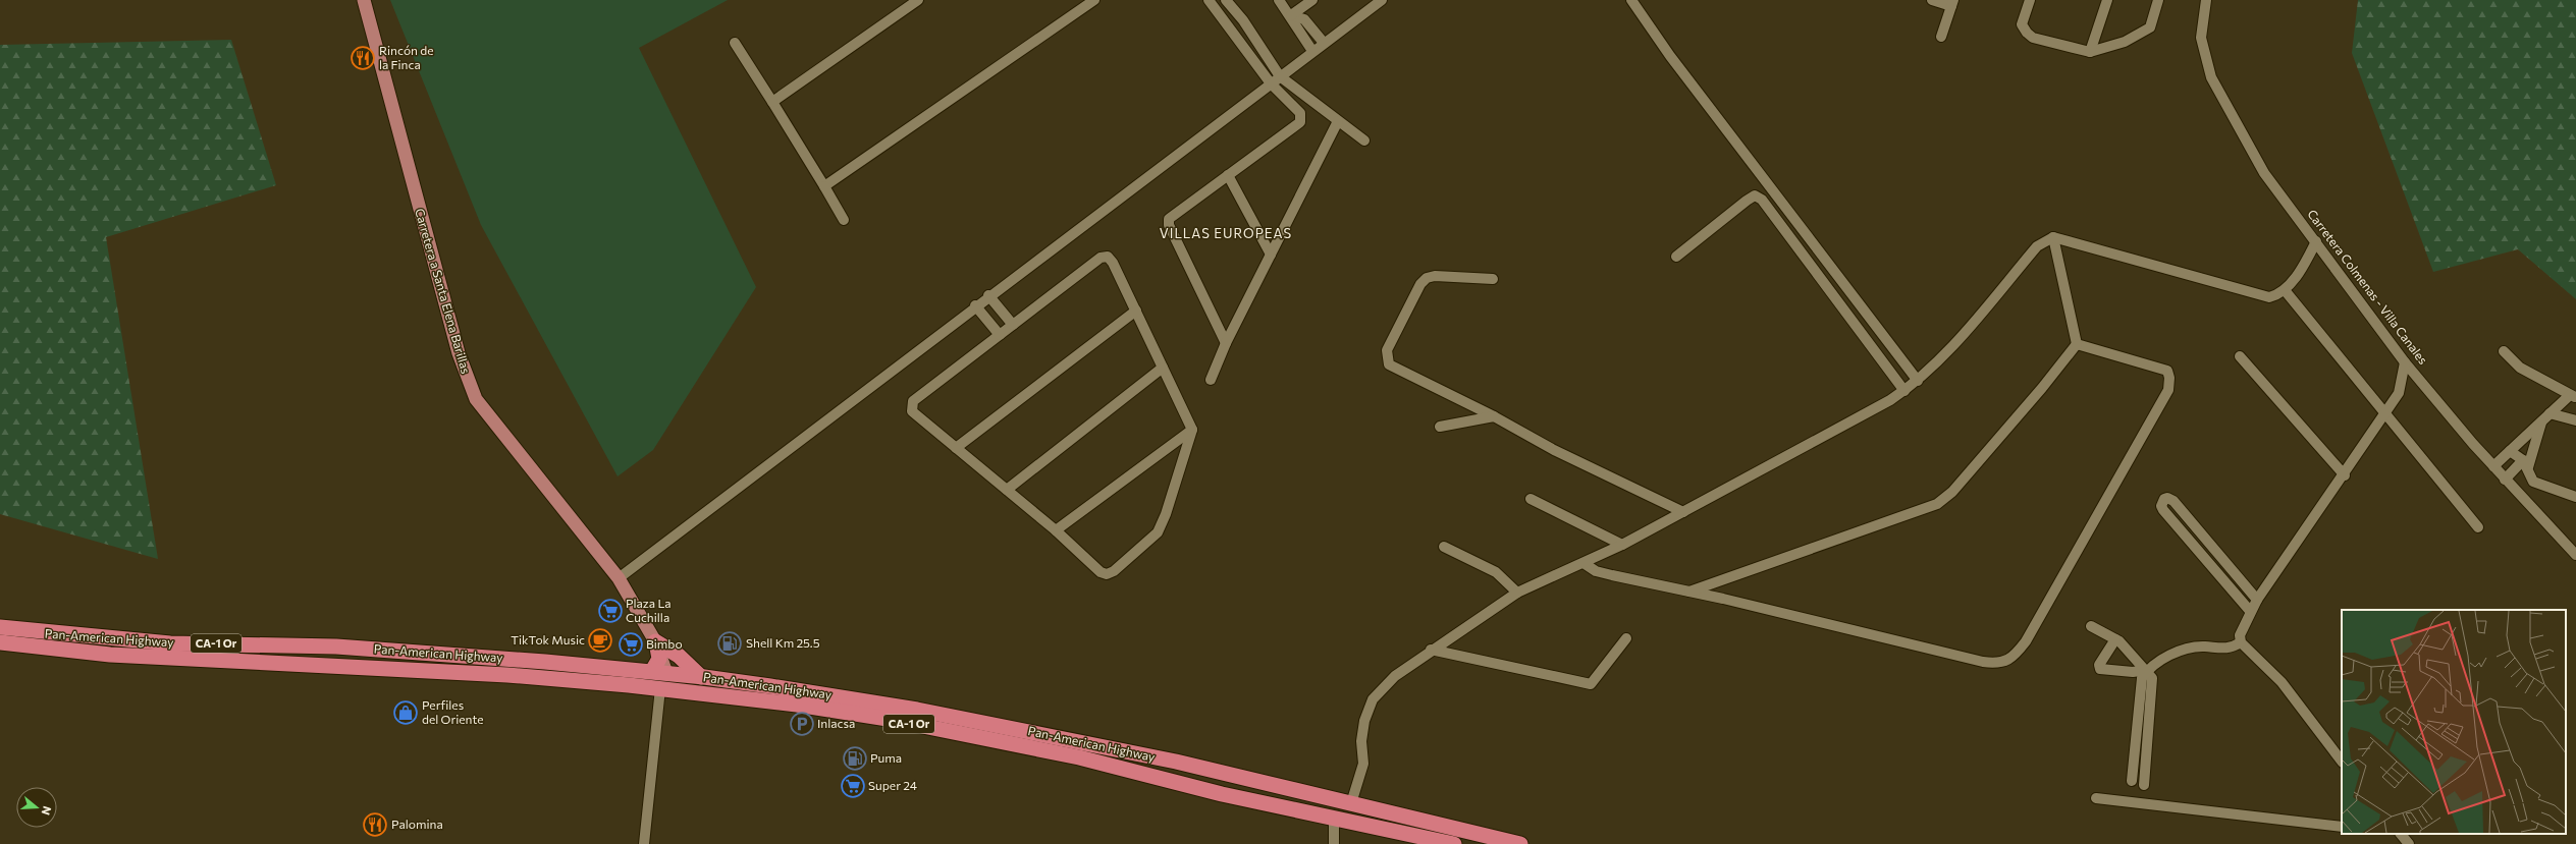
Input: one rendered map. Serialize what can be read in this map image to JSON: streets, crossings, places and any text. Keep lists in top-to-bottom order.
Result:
{
  "streets": {
    "highway": ["Pan-American Highway", "CA-1 Or"],
    "main road": ["Carretera a Santa Elena Barillas"],
    "street": ["Carretera Colmenas - Villa Canales"]
  },
  "districts": ["VILLAS EUROPEAS"],
  "places": {
    "restaurant": ["Rincón de la Finca", "Palomina"],
    "supermarket": ["Plaza La Cuchilla", "Bimbo", "Super 24"],
    "cafe": ["TikTok Music"],
    "fuel station": ["Shell Km 25.5", "Puma"],
    "shop": ["Perfiles del Oriente"],
    "parking": ["Inlacsa"]
  },
  "north": "right"
}
